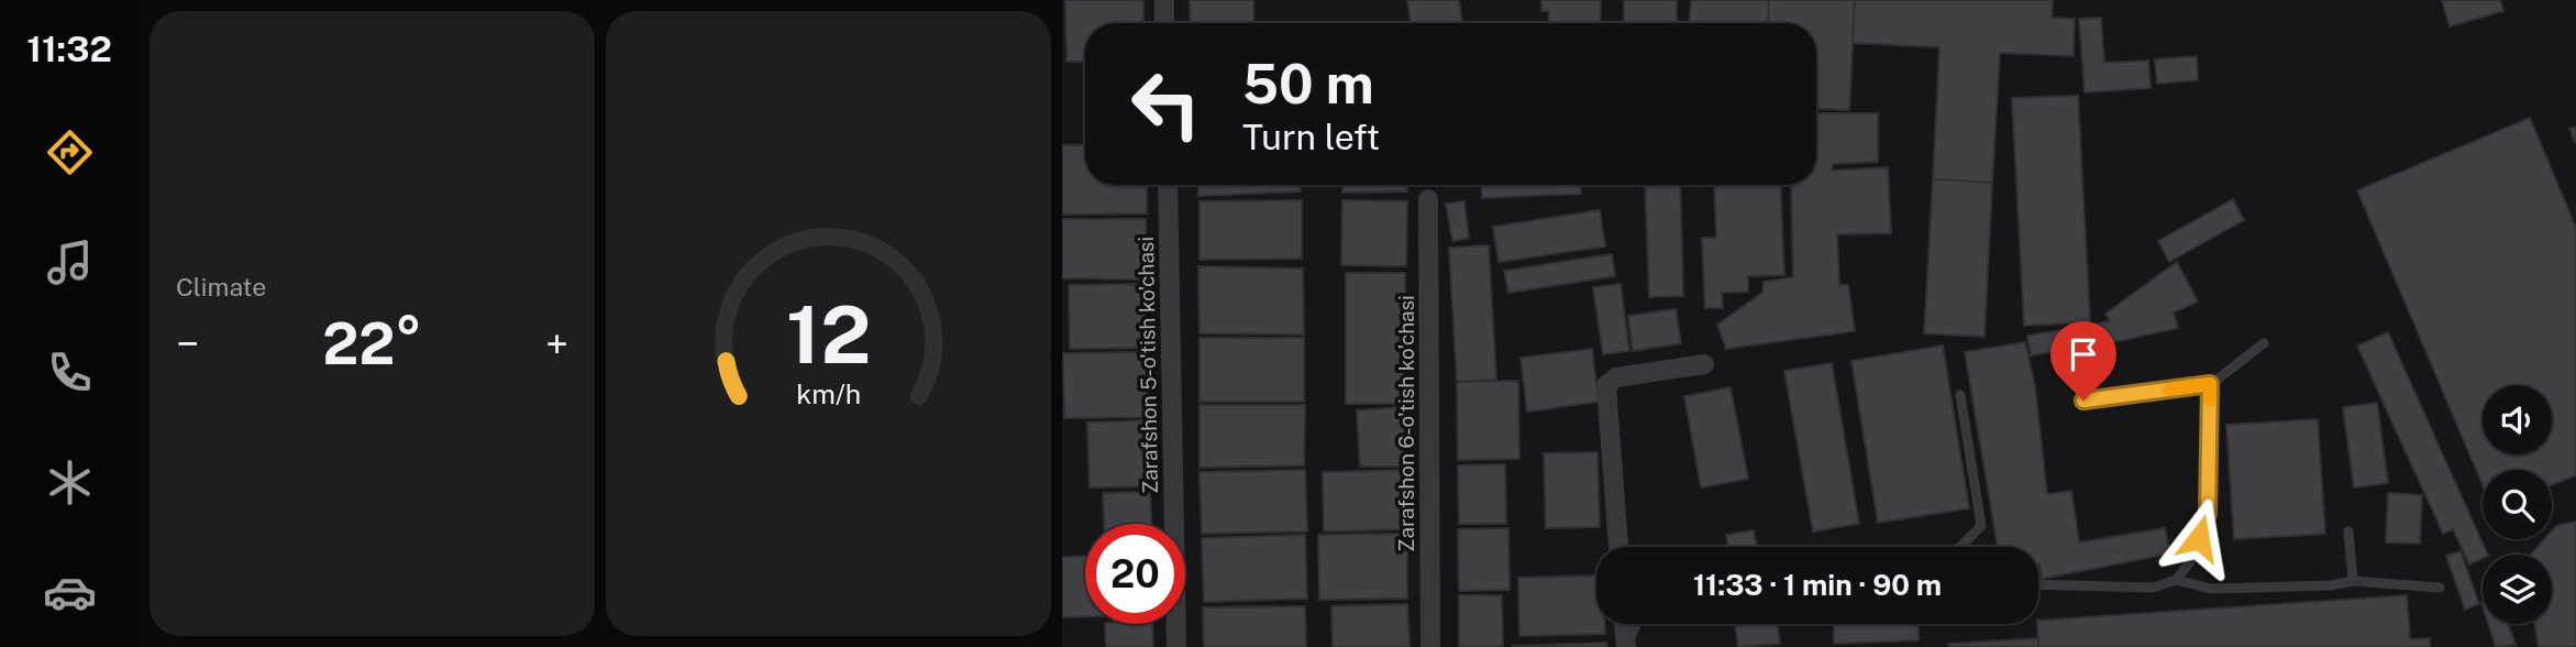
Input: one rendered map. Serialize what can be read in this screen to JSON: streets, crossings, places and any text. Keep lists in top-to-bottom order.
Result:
{
  "streets": {
    "street": ["Zarafshon 5-o'tish ko'chasi", "Zarafshon 6-o'tish ko'chasi"]
  },
  "page": {
    "tabs": "11:32",
    "tile": "Climate",
    "turn": ["50 m", "Turn left"],
    "heat": ["−", "22°", "+"],
    "limit": "20",
    "trip": "11:33 · 1 min · 90 m",
    "gauge": ["12", "km/h"]
  }
}
